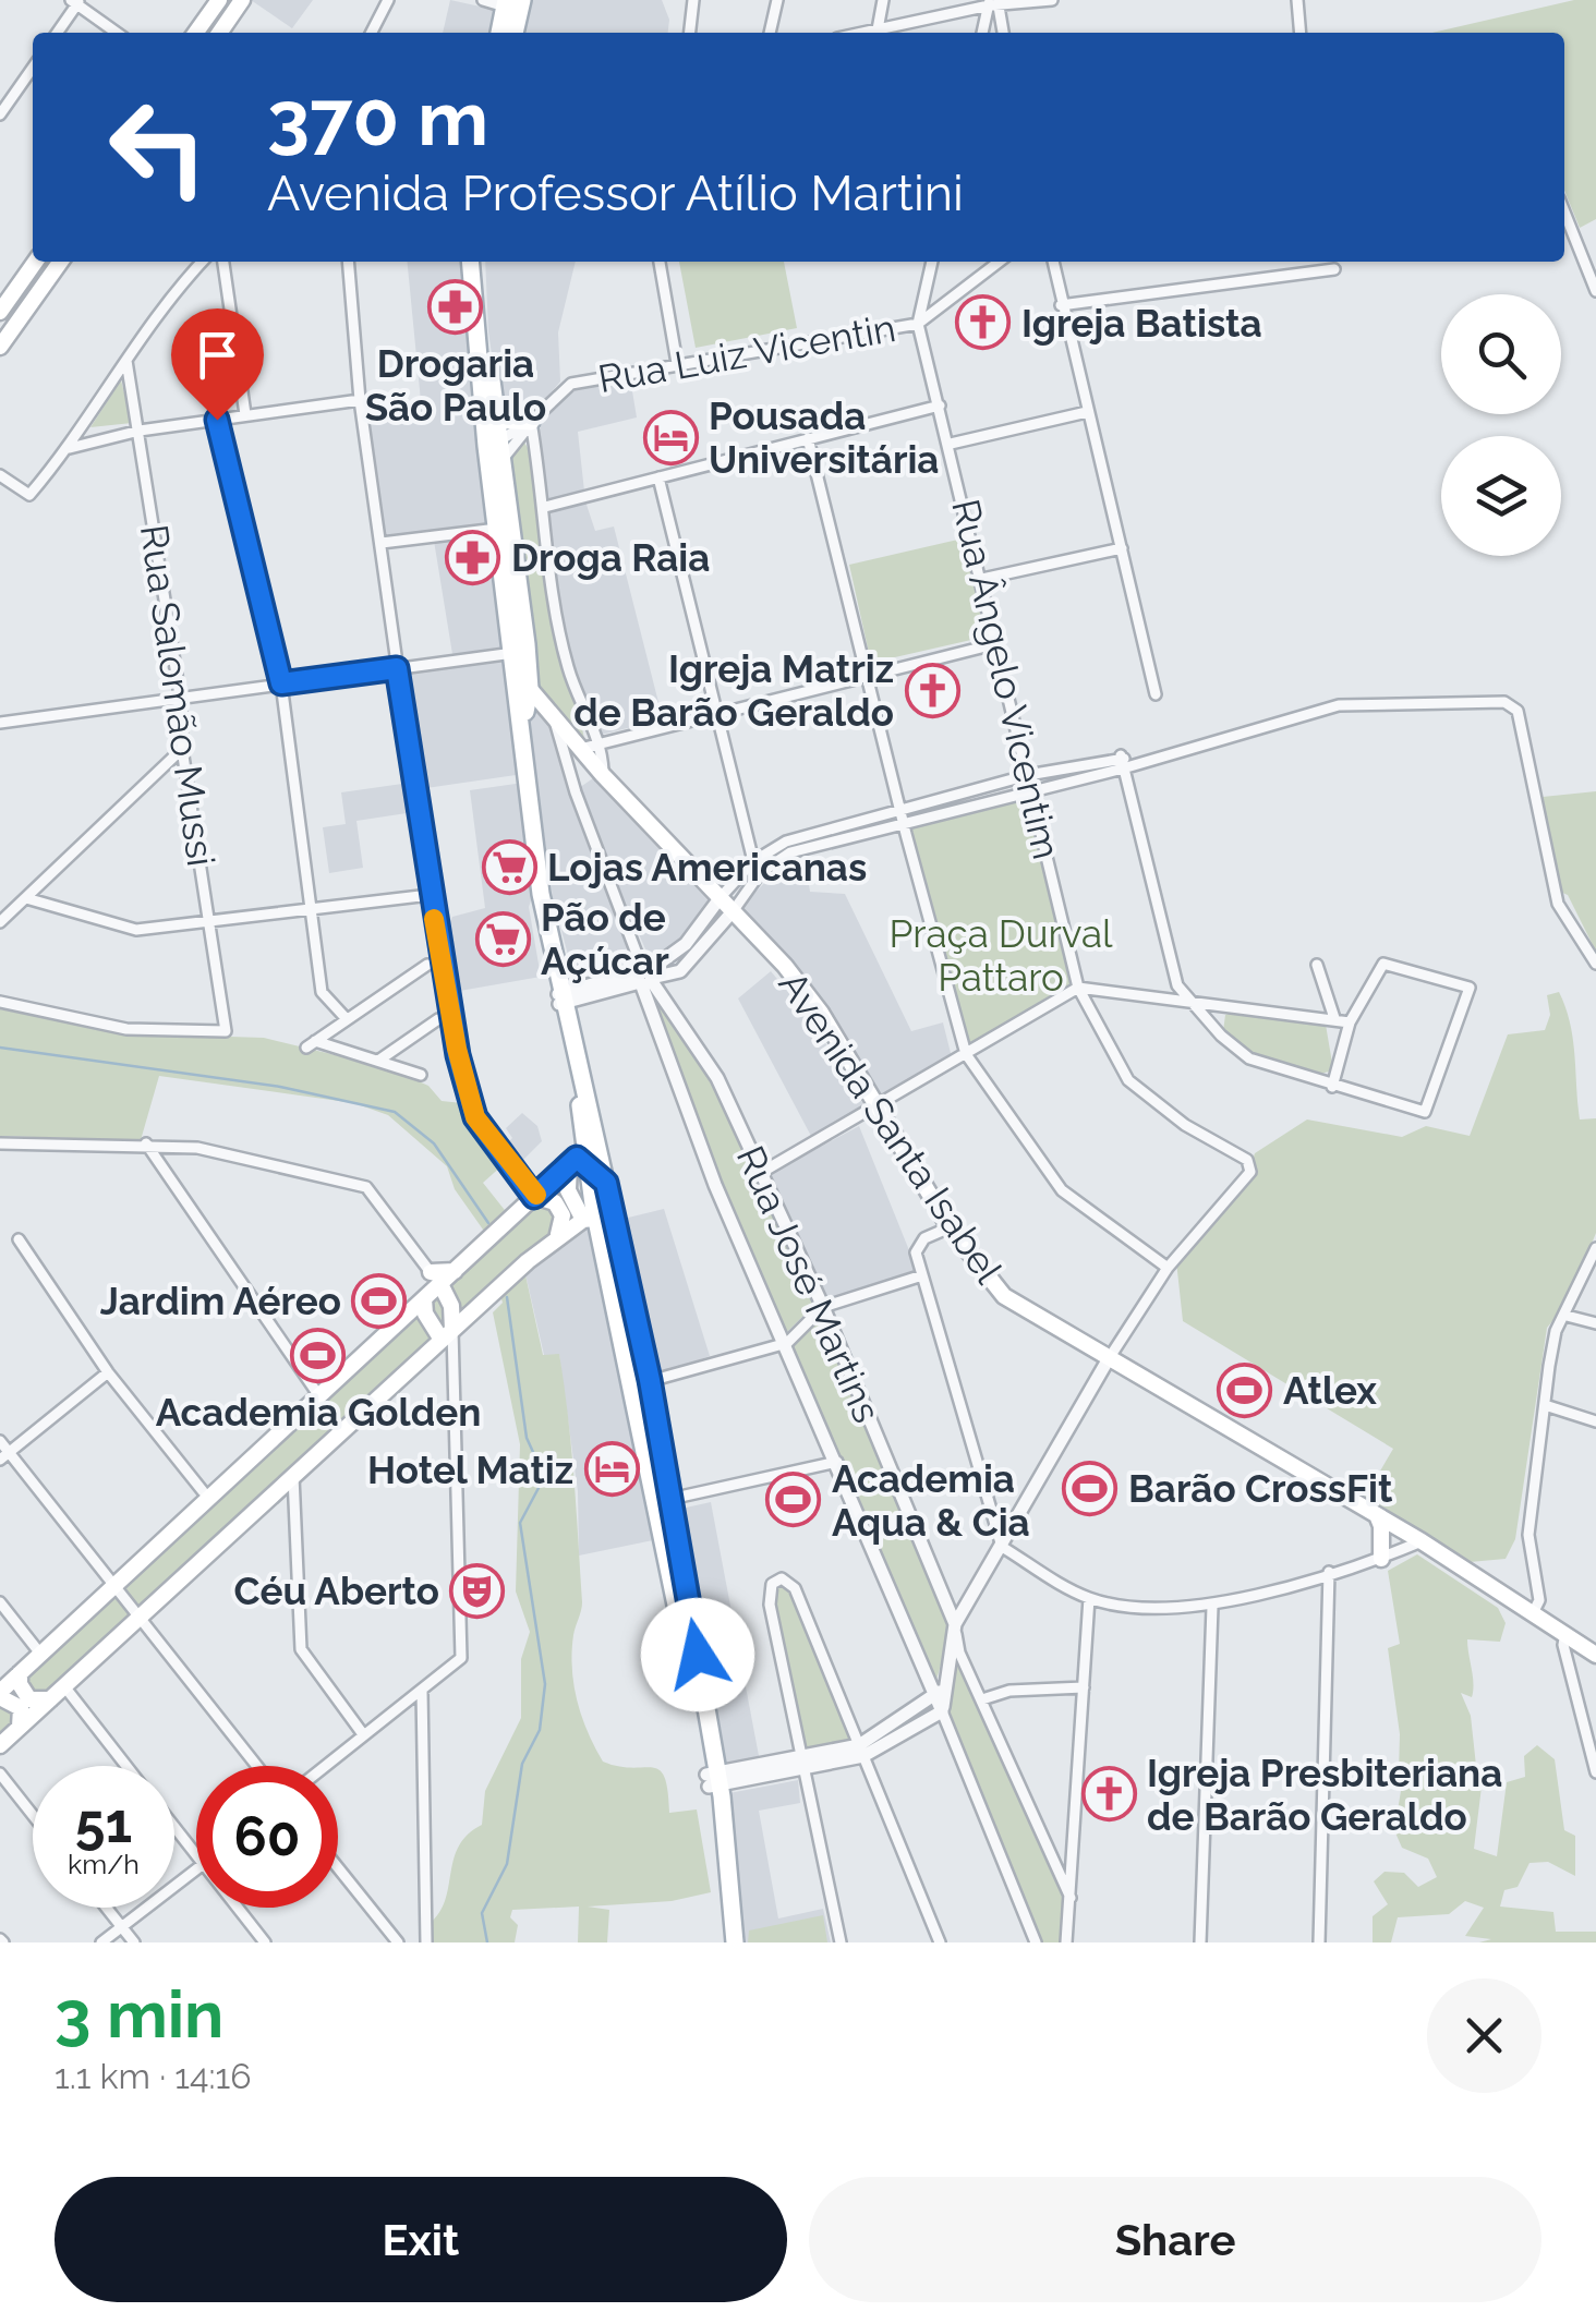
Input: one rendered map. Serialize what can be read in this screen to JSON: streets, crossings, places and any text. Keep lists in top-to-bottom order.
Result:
{
  "streets": {
    "main road": ["Avenida Santa Isabel"],
    "street": [
      "Rua Luiz Vicentin",
      "Rua Ângelo Vicentim",
      "Rua Salomão Mussi",
      "Rua José Martins"
    ]
  },
  "crossings": [
    ["Rua Luiz Vicentin", "Rua Ângelo Vicentim"],
    ["Avenida Santa Isabel", "Rua José Martins"]
  ],
  "parks": ["Praça Durval Pattaro"],
  "places": {
    "pharmacy": ["Drogaria São Paulo", "Droga Raia"],
    "church": ["Igreja Batista", "Igreja Matriz de Barão Geraldo", "Igreja Presbiteriana de Barão Geraldo"],
    "hotel": ["Pousada Universitária", "Hotel Matiz"],
    "supermarket": ["Lojas Americanas", "Pão de Açúcar"],
    "sports": [
      "Jardim Aéreo",
      "Academia Golden",
      "Atlex",
      "Barão CrossFit",
      "Academia Aqua & Cia"
    ],
    "theatre": ["Céu Aberto"]
  },
  "page": {
    "turn": ["370 m", "Avenida Professor Atílio Martini"],
    "speed": "51 km/h",
    "limit": "60",
    "heading": ["3 min", "1.1 km · 14:16"],
    "buttons": ["Exit", "Share"]
  }
}
